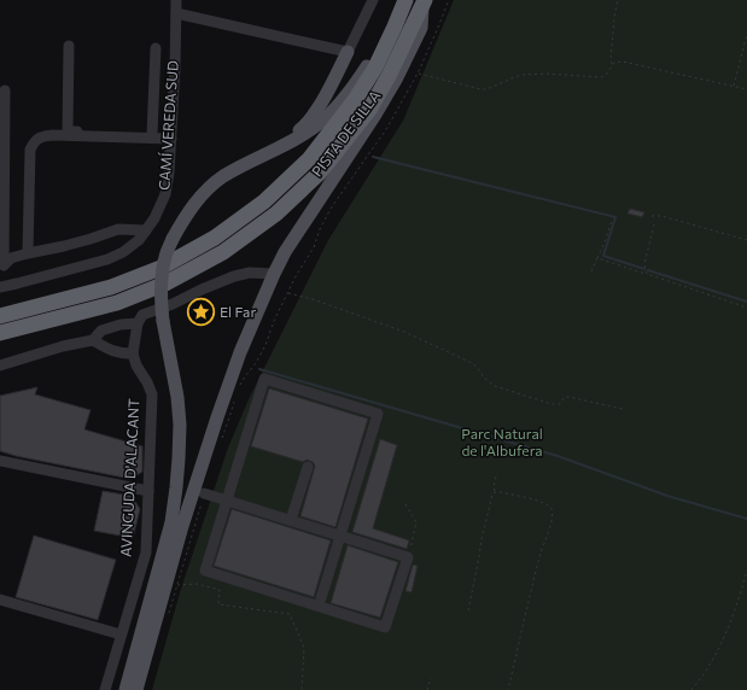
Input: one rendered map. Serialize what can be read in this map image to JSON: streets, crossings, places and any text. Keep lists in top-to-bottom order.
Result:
{
  "streets": {
    "highway": ["PISTA DE SILLA"],
    "street": ["CAMÍ VEREDA SUD", "AVINGUDA D'ALACANT"]
  },
  "parks": ["Parc Natural de l'Albufera"],
  "places": {
    "place": ["El Far"]
  }
}
